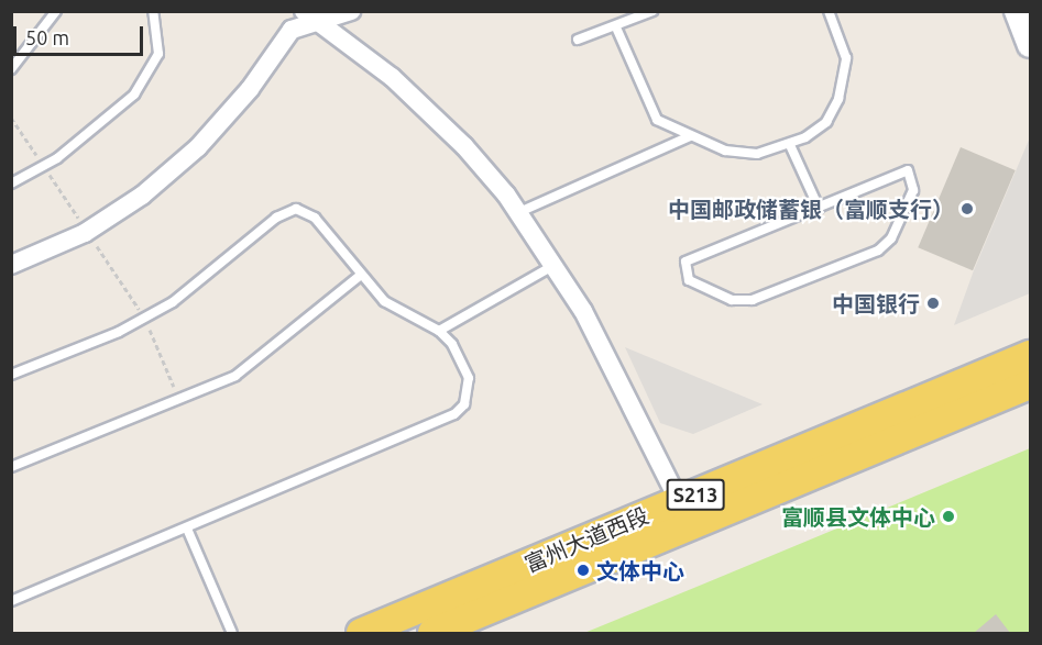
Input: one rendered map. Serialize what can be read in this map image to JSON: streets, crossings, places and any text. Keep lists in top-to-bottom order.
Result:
{
  "streets": {
    "main road": ["S213", "富州大道西段"]
  },
  "places": [
    "中国邮政储蓄银（富顺支行）",
    "中国银行",
    "富顺县文体中心",
    "文体中心"
  ],
  "scale_bar": "50 m"
}
